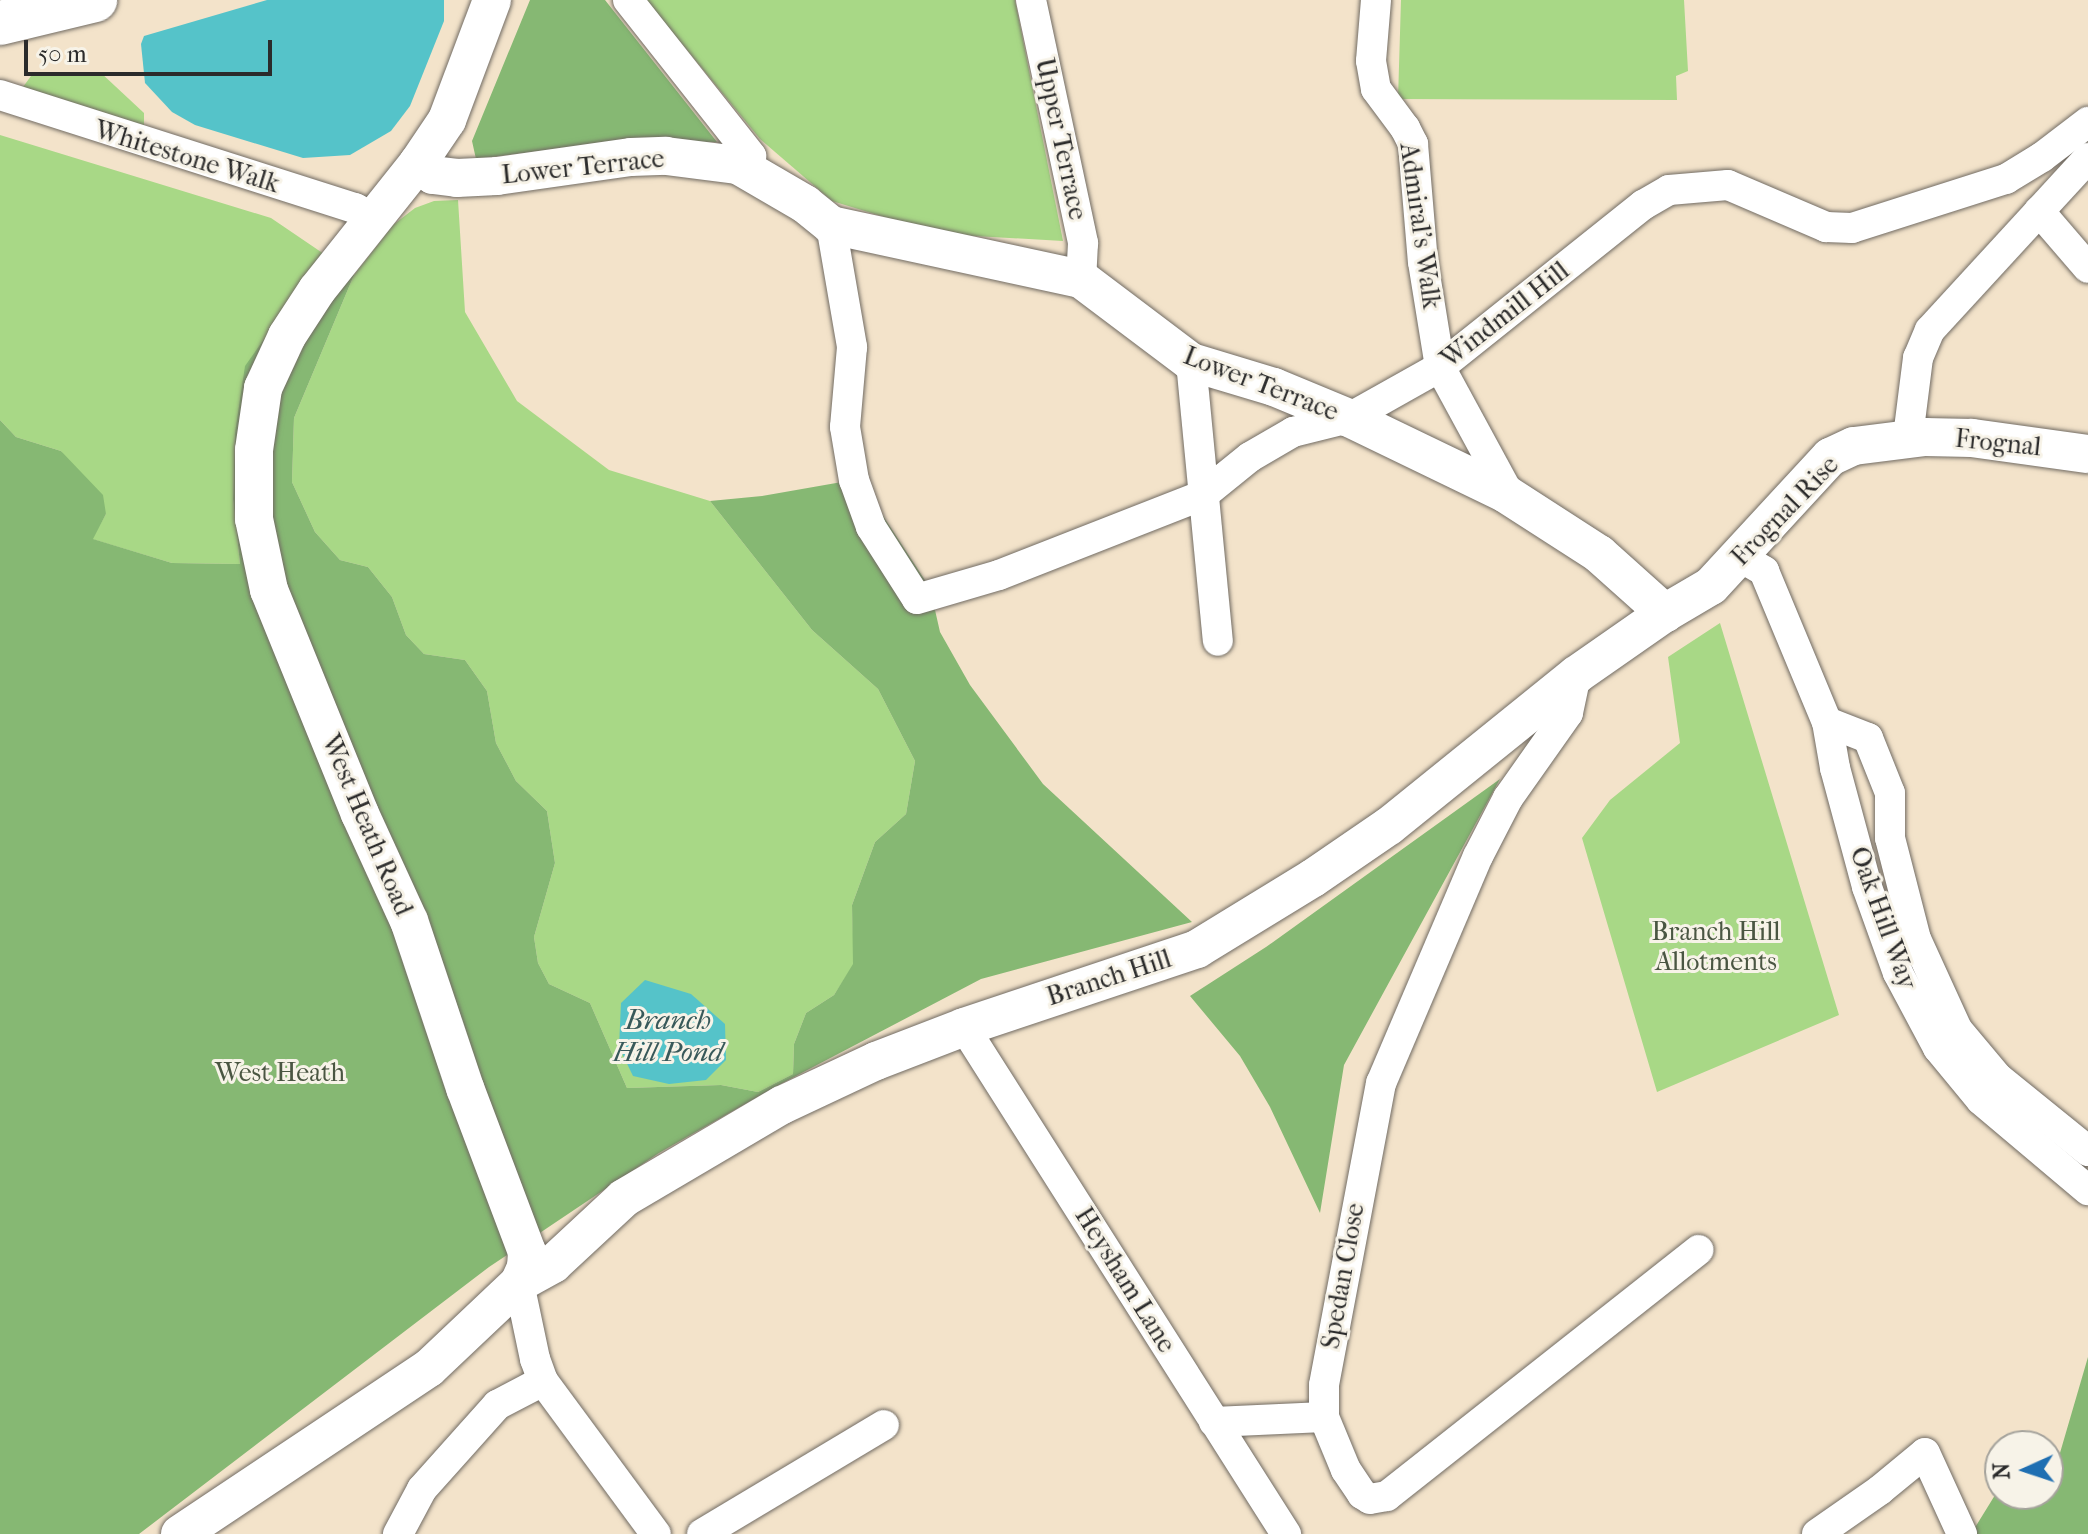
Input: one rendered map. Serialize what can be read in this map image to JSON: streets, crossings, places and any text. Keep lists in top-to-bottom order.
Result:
{
  "streets": {
    "street": [
      "Upper Terrace",
      "Whitestone Walk",
      "Lower Terrace",
      "Admiral's Walk",
      "Windmill Hill",
      "Frognal",
      "Frognal Rise",
      "West Heath Road",
      "Oak Hill Way",
      "Branch Hill",
      "Spedan Close",
      "Heysham Lane"
    ]
  },
  "crossings": [
    ["Upper Terrace", "Lower Terrace"],
    ["Whitestone Walk", "West Heath Road"],
    ["Lower Terrace", "Admiral's Walk"],
    ["Lower Terrace", "Windmill Hill"],
    ["Lower Terrace", "Frognal Rise"],
    ["Lower Terrace", "West Heath Road"],
    ["Lower Terrace", "Branch Hill"],
    ["Admiral's Walk", "Windmill Hill"],
    ["Frognal", "Frognal Rise"],
    ["Frognal Rise", "Oak Hill Way"],
    ["Frognal Rise", "Branch Hill"],
    ["West Heath Road", "Branch Hill"],
    ["Branch Hill", "Spedan Close"],
    ["Branch Hill", "Heysham Lane"]
  ],
  "water": ["Branch Hill Pond"],
  "parks": ["Branch Hill Allotments", "West Heath"],
  "scale_bar": "50 m",
  "north": "left"
}
